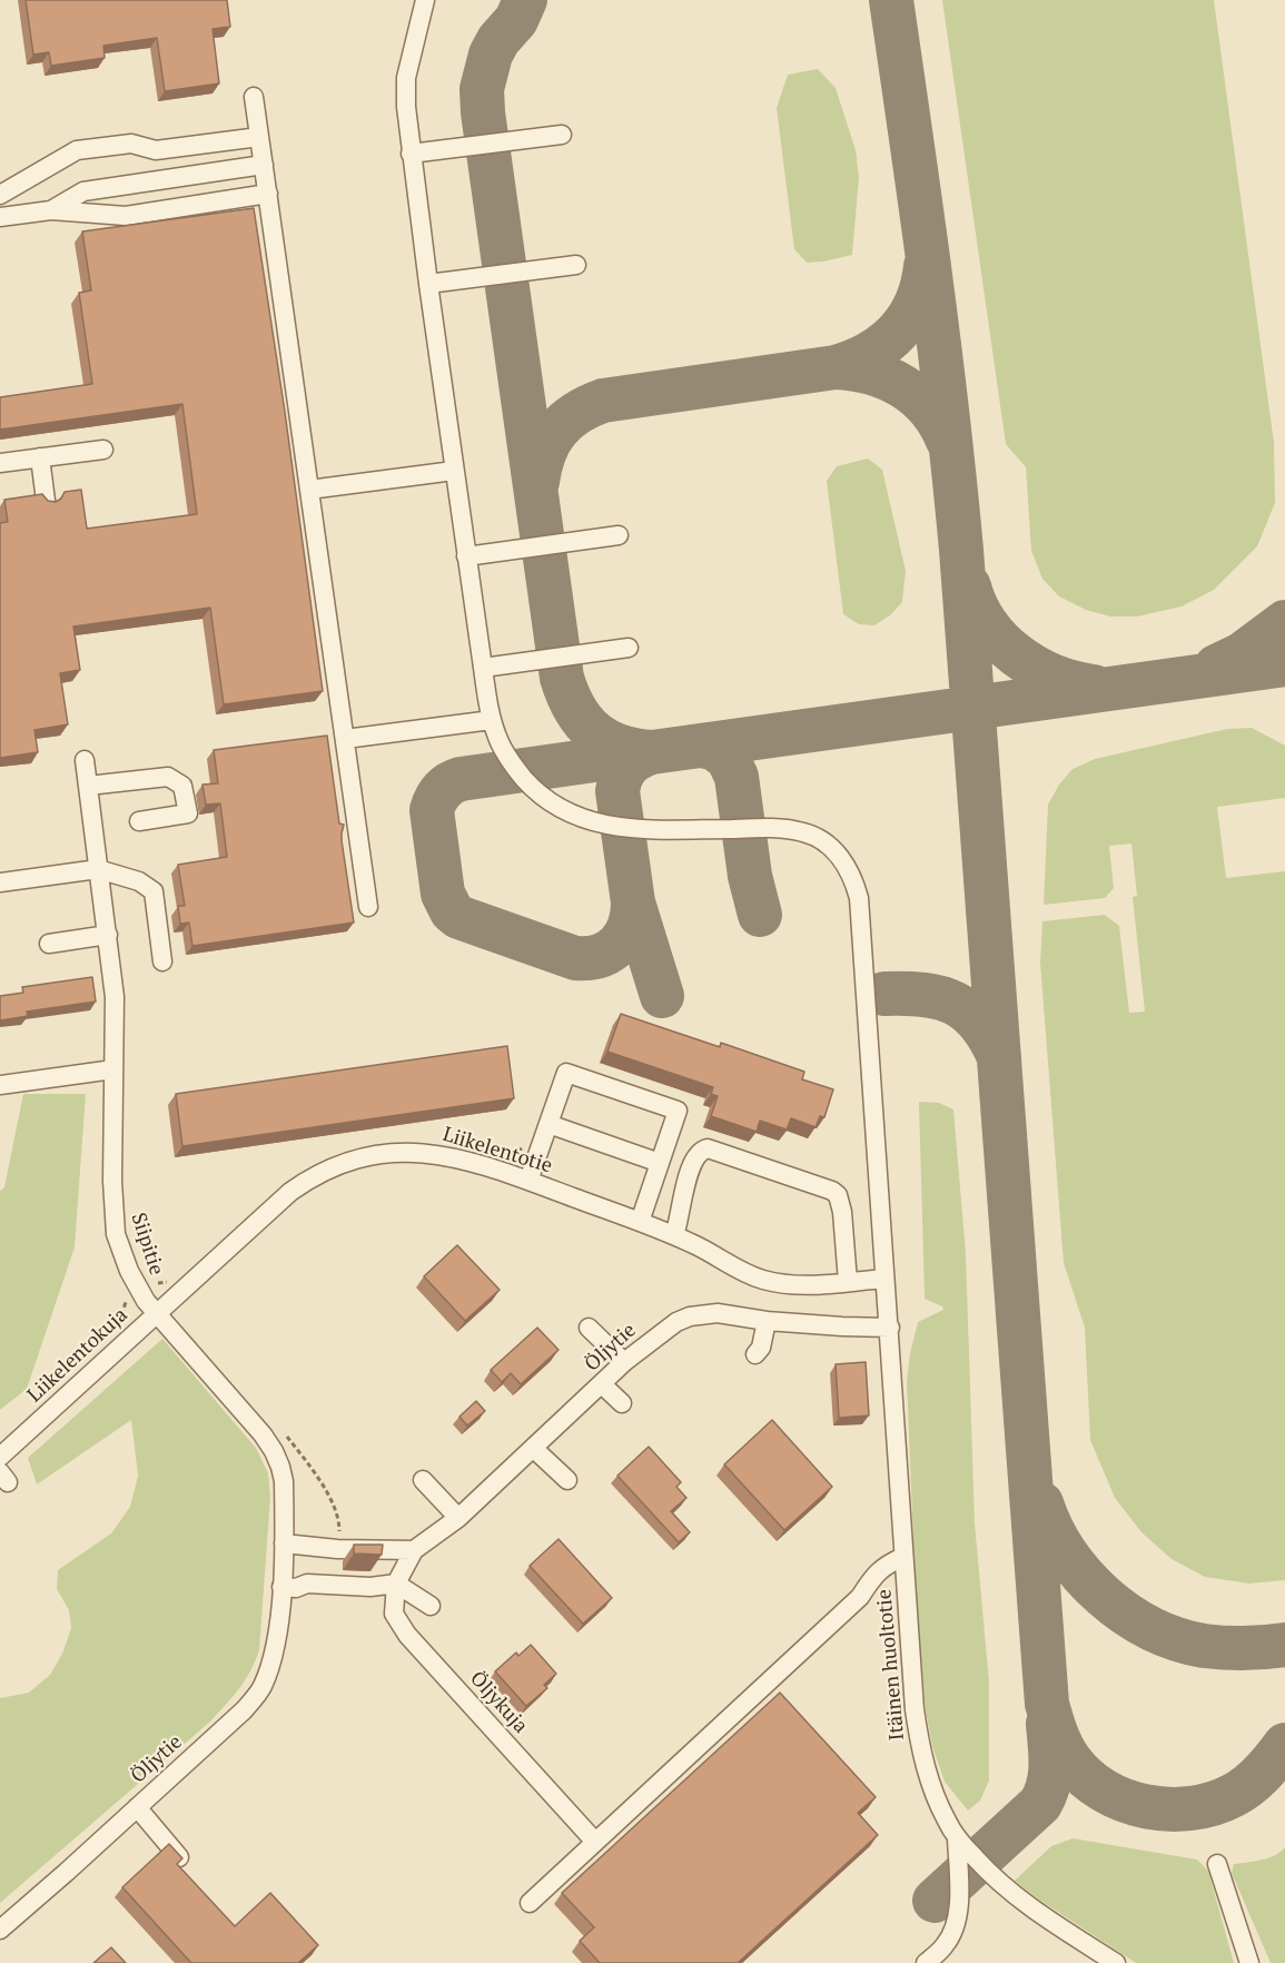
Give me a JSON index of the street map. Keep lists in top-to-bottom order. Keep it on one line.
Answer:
{"streets":{"street":["Liikelentotie","Siipitie","Öljytie","Liikelentokuja","Itäinen huoltotie","Öljykuja"]},"crossings":[["Liikelentotie","Siipitie"],["Liikelentotie","Liikelentokuja"],["Liikelentotie","Itäinen huoltotie"],["Siipitie","Öljytie"],["Siipitie","Liikelentokuja"],["Öljytie","Itäinen huoltotie"],["Öljytie","Öljykuja"]]}
